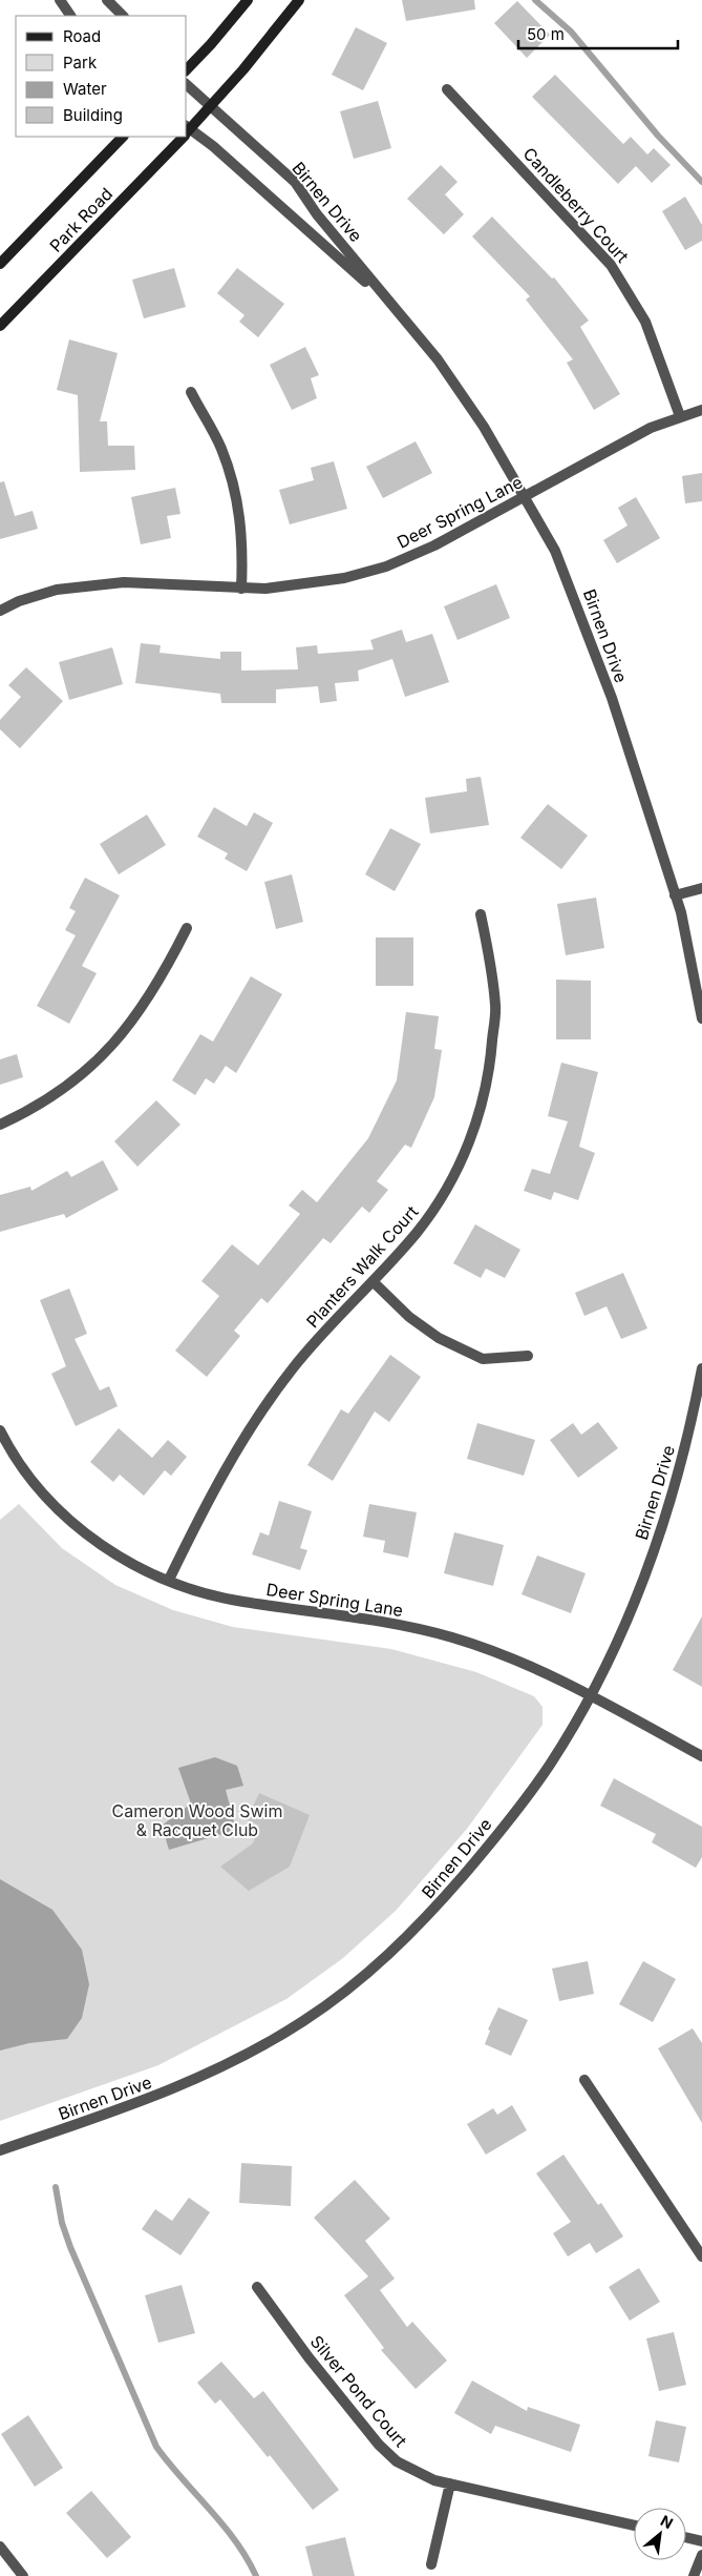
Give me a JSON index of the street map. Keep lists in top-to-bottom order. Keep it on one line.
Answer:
{"streets":{"main road":["Park Road"],"street":["Birnen Drive","Candleberry Court","Deer Spring Lane","Planters Walk Court","Silver Pond Court"]},"crossings":[["Birnen Drive","Park Road"],["Birnen Drive","Deer Spring Lane"],["Candleberry Court","Deer Spring Lane"],["Deer Spring Lane","Planters Walk Court"]],"parks":["Cameron Wood Swim & Racquet Club"],"legend":["Road","Park","Water","Building"],"scale_bar":"50 m","north":"top right"}
